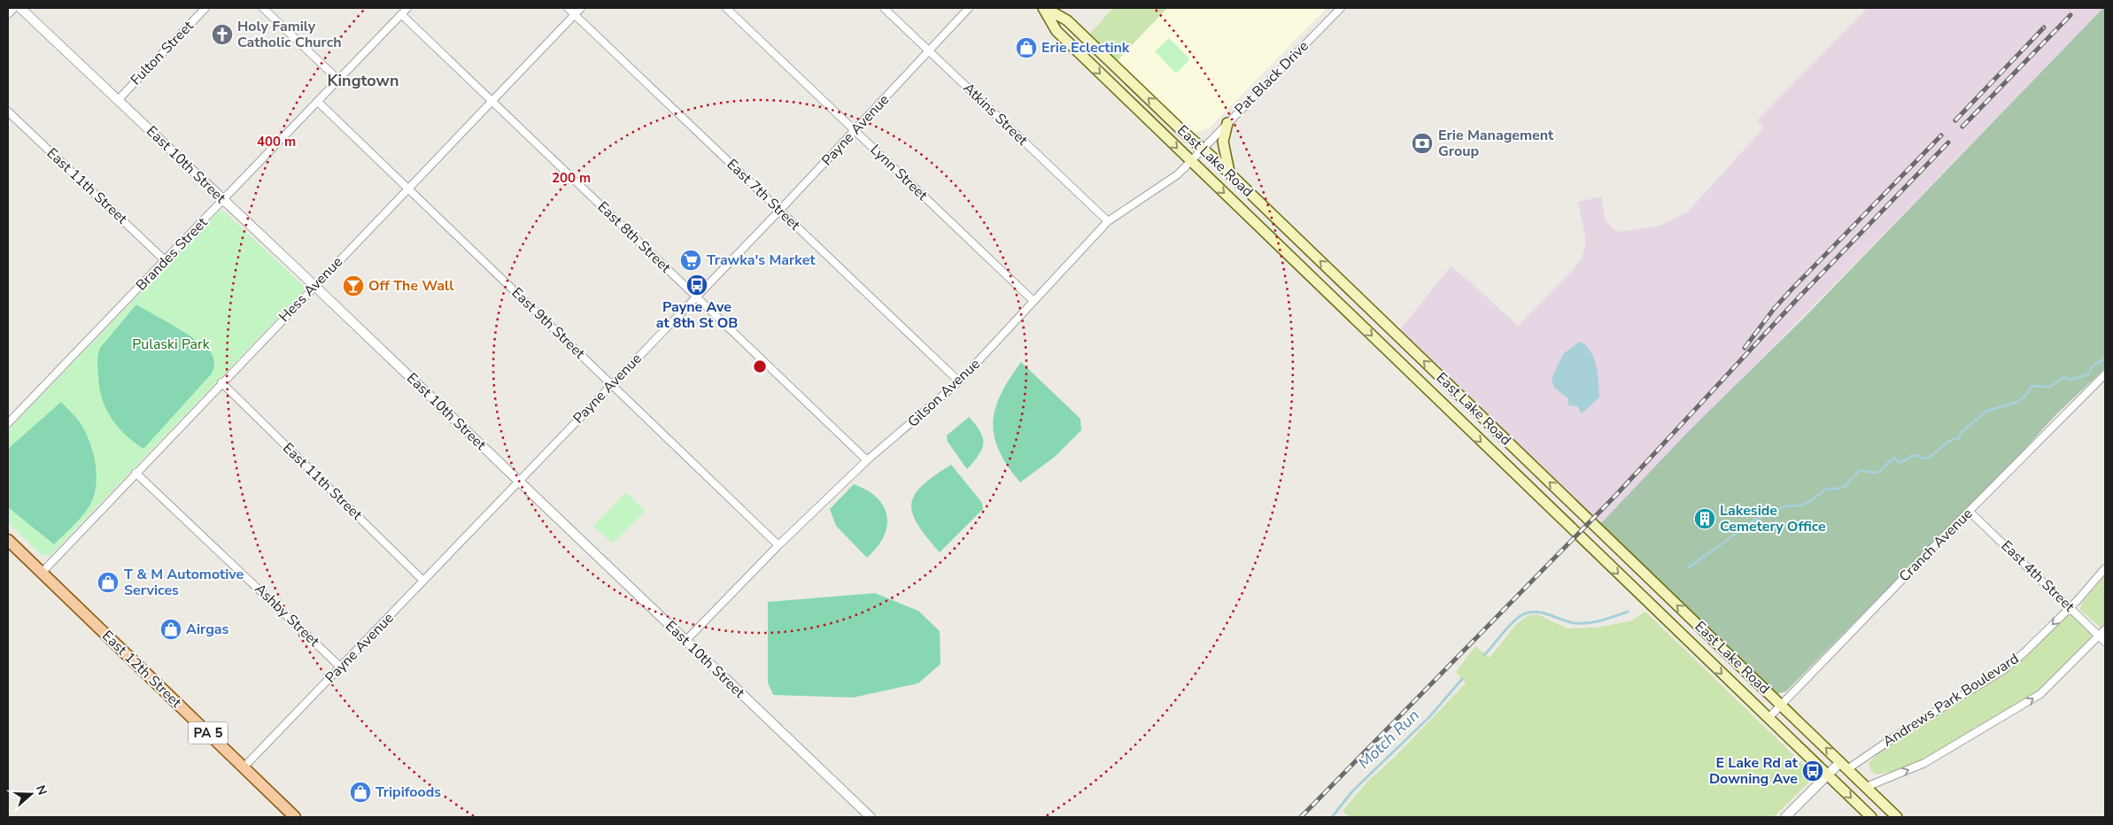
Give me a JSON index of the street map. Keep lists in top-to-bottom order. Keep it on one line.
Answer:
{"streets":{"main road":["East Lake Road","East 12th Street","PA 5"],"street":["Fulton Street","Pat Black Drive","Atkins Street","Payne Avenue","East 10th Street","Lynn Street","East 11th Street","East 7th Street","East 8th Street","Brandes Street","Hess Avenue","East 9th Street","Gilson Avenue","Cranch Avenue","East 4th Street","Ashby Street","Andrews Park Boulevard"]},"crossings":[["Fulton Street","East 10th Street"],["Pat Black Drive","East Lake Road"],["Pat Black Drive","Gilson Avenue"],["Atkins Street","Payne Avenue"],["Atkins Street","Gilson Avenue"],["Payne Avenue","East 10th Street"],["Payne Avenue","Lynn Street"],["Payne Avenue","East 11th Street"],["Payne Avenue","East 7th Street"],["Payne Avenue","East 8th Street"],["Payne Avenue","East 9th Street"],["Payne Avenue","Ashby Street"],["Payne Avenue","East 12th Street"],["East Lake Road","Gilson Avenue"],["East Lake Road","Cranch Avenue"],["East Lake Road","Andrews Park Boulevard"],["East 10th Street","Brandes Street"],["East 10th Street","Hess Avenue"],["East 10th Street","Gilson Avenue"],["Lynn Street","Gilson Avenue"],["East 11th Street","Brandes Street"],["East 11th Street","Hess Avenue"],["East 7th Street","Hess Avenue"],["East 7th Street","Gilson Avenue"],["East 8th Street","Brandes Street"],["East 8th Street","Hess Avenue"],["East 8th Street","Gilson Avenue"],["Brandes Street","East 9th Street"],["Hess Avenue","East 9th Street"],["Hess Avenue","Ashby Street"],["Hess Avenue","East 12th Street"],["East 9th Street","Gilson Avenue"],["Cranch Avenue","East 4th Street"],["East 4th Street","Andrews Park Boulevard"]],"districts":["Kingtown"],"water":["Motch Run"],"parks":["Pulaski Park"],"places":{"church":["Holy Family Catholic Church"],"shop":["Erie Eclectink","T & M Automotive Services","Airgas","Tripifoods"],"bank":["Erie Management Group"],"supermarket":["Trawka's Market"],"bus stop":["Payne Ave at 8th St OB","E Lake Rd at Downing Ave"],"bar":["Off The Wall"],"building":["Lakeside Cemetery Office"]},"north":"right","rings":["400 m","200 m"]}
